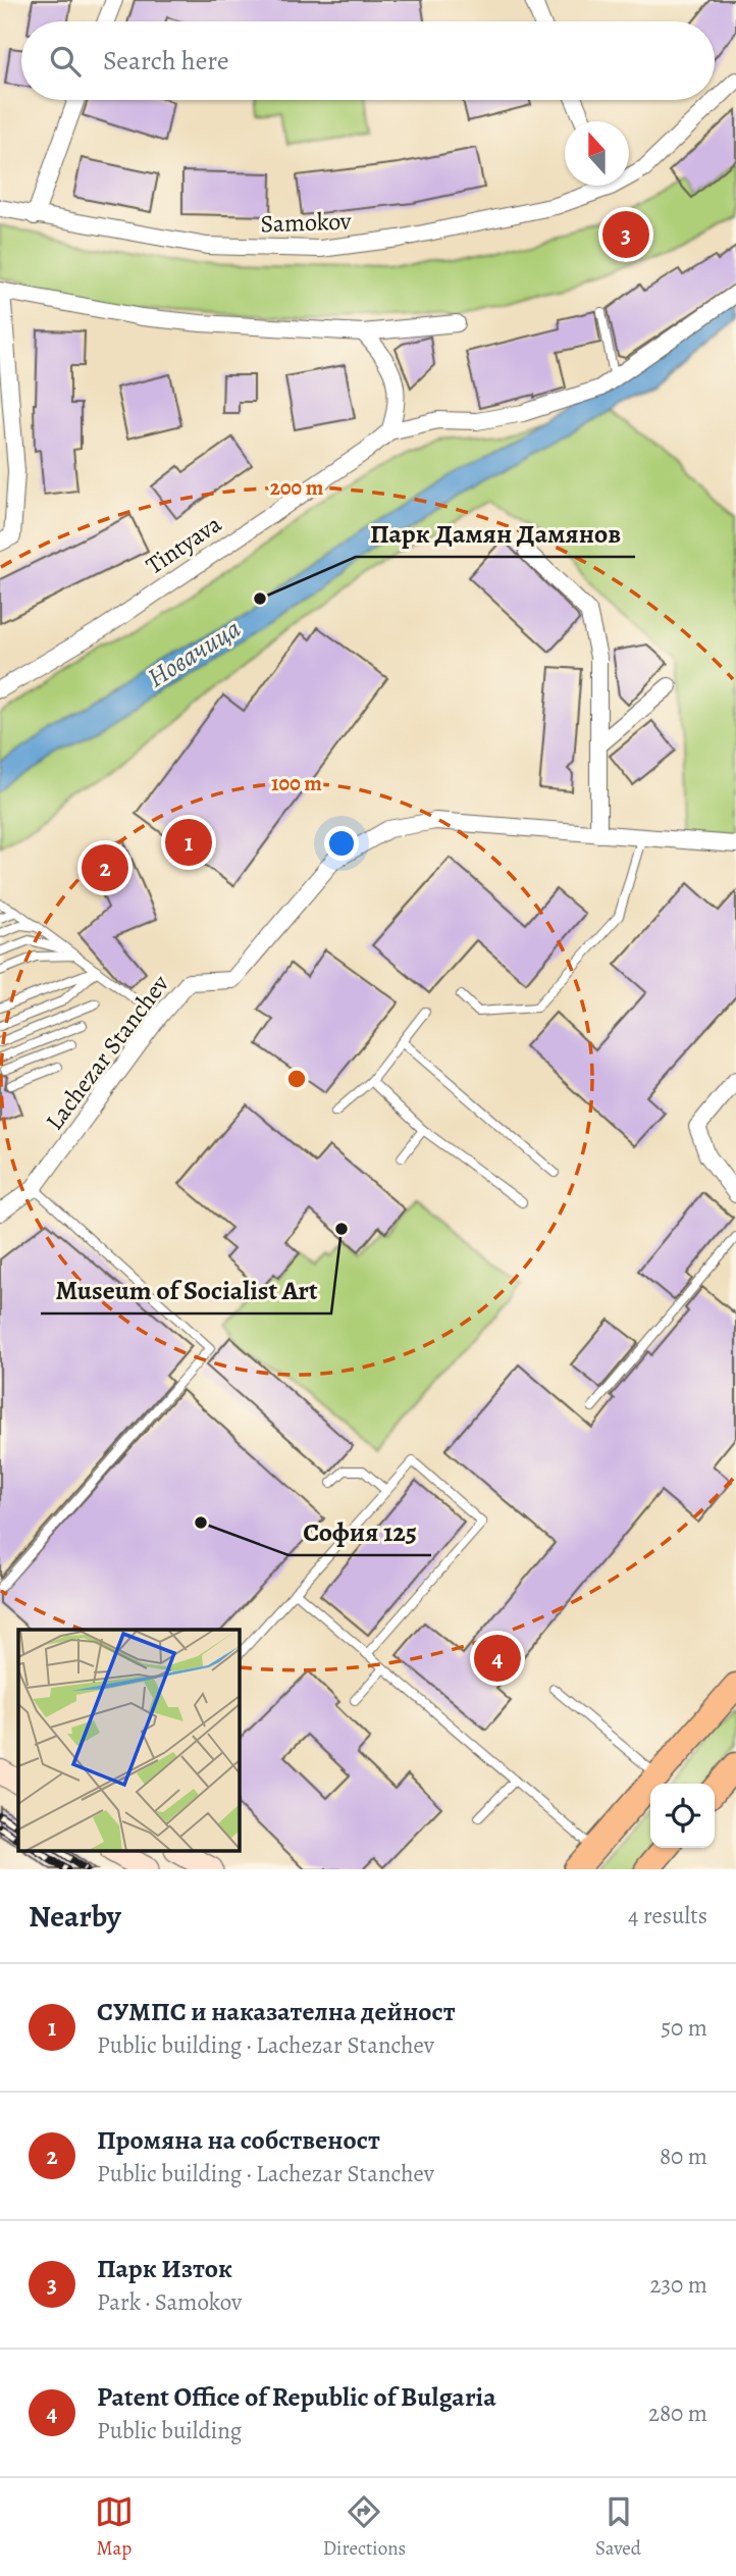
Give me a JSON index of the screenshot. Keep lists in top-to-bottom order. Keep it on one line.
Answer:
{"streets":{"street":["Samokov","Tintyava","Lachezar Stanchev"]},"water":["Новачица"],"places":["Парк Дамян Дамянов","Museum of Socialist Art","София 125"],"north":"top","page":{"search":"Search here","pins":["3","1","2","4"],"heading":["Nearby","4 results"],"list":[{"mark":"1","name":"СУМПС и наказателна дейност","note":"Public building · Lachezar Stanchev","value":"50 m"},{"mark":"2","name":"Промяна на собственост","note":"Public building · Lachezar Stanchev","value":"80 m"},{"mark":"3","name":"Парк Изток","note":"Park · Samokov","value":"230 m"},{"mark":"4","name":"Patent Office of Republic of Bulgaria","note":"Public building","value":"280 m"}],"nav":["Map","Directions","Saved"]},"rings":["200 m","100 m"]}
